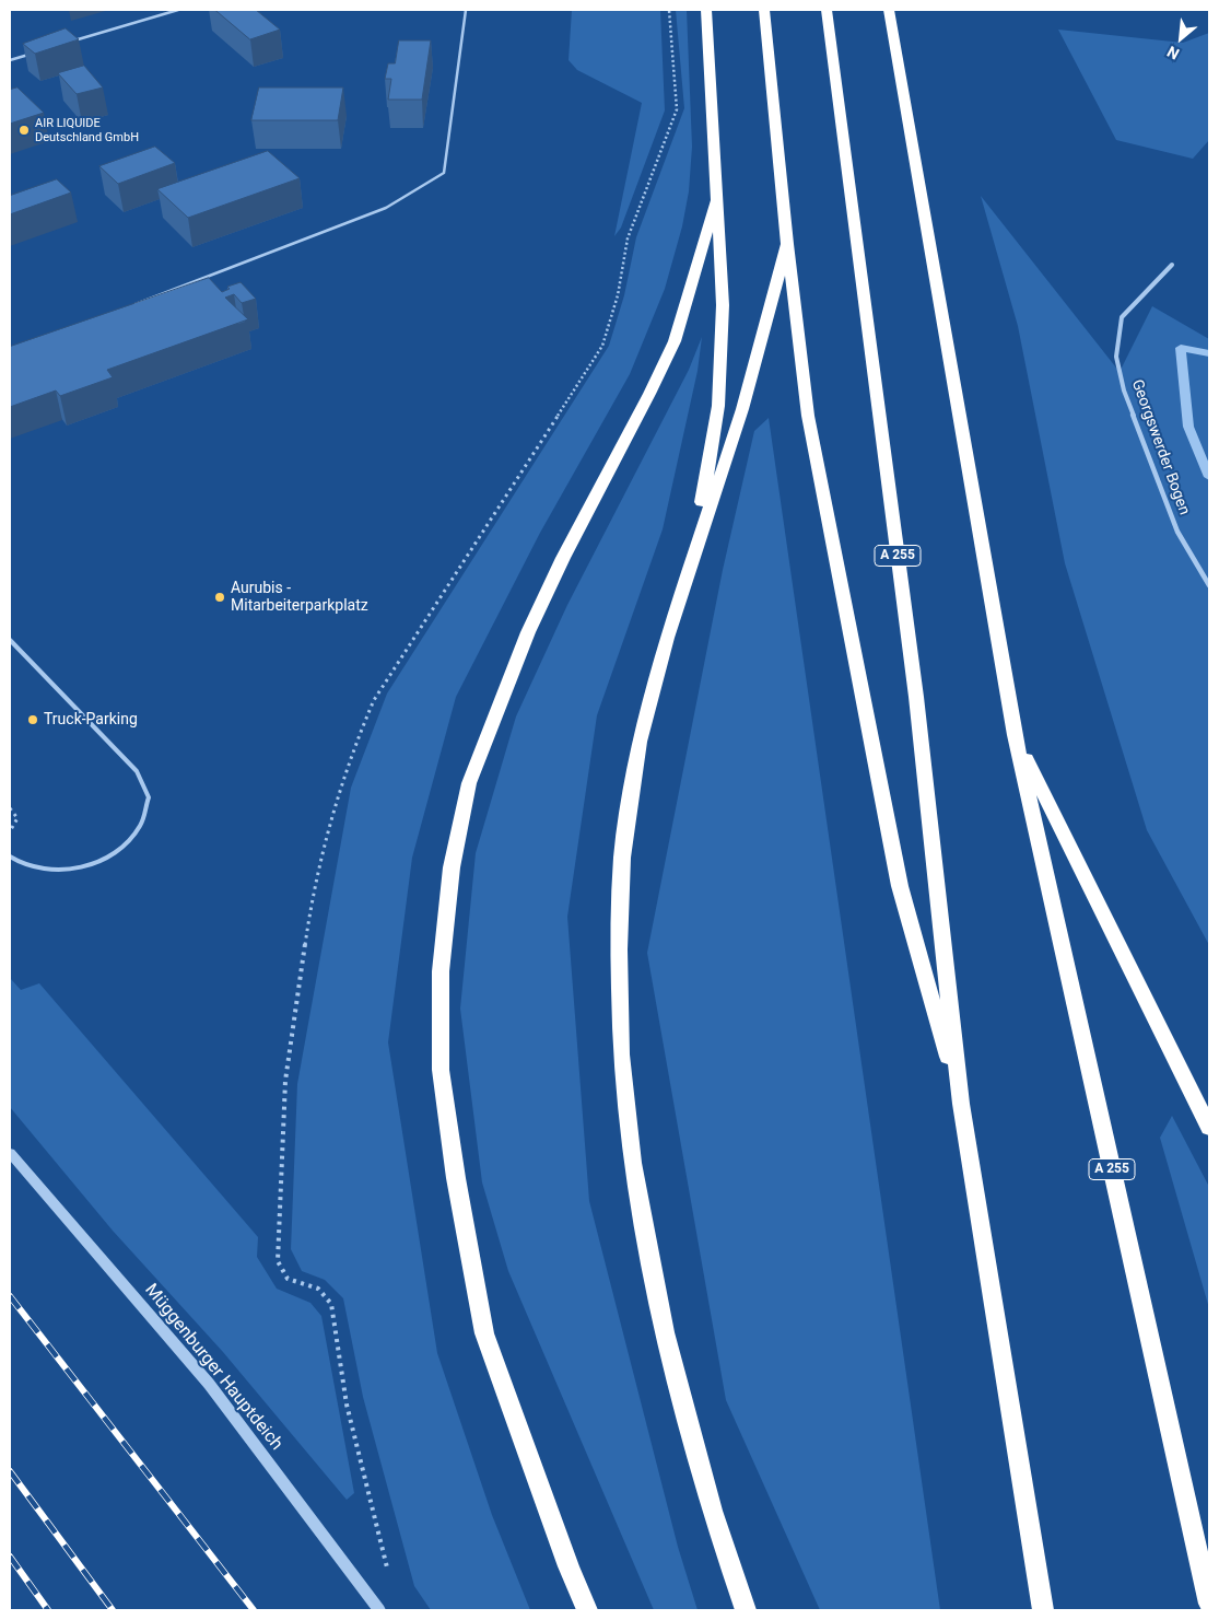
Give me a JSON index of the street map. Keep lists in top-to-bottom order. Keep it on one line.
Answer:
{"streets":{"highway":["A 255"],"street":["Georgswerder Bogen","Müggenburger Hauptdeich"]},"places":["AIR LIQUIDE Deutschland GmbH","Aurubis - Mitarbeiterparkplatz","Truck-Parking"],"north":"bottom left"}
